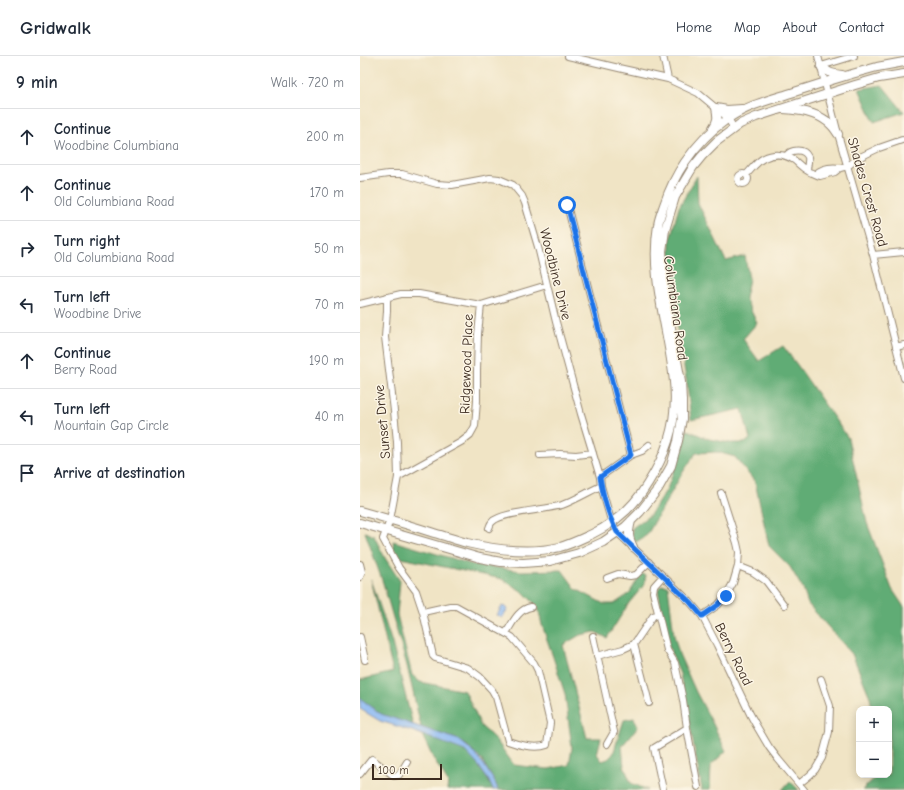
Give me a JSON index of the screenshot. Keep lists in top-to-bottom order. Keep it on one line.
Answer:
{"streets":{"main road":["Columbiana Road"],"street":["Shades Crest Road","Woodbine Drive","Ridgewood Place","Sunset Drive","Berry Road"]},"crossings":[["Shades Crest Road","Columbiana Road"],["Woodbine Drive","Columbiana Road"],["Woodbine Drive","Berry Road"],["Columbiana Road","Sunset Drive"],["Columbiana Road","Berry Road"],["Ridgewood Place","Sunset Drive"]],"scale_bar":"100 m","page":{"header":"Gridwalk","nav":["Home","Map","About","Contact"],"heading":["9 min","Walk · 720 m"],"list":[["Continue","Woodbine Columbiana","200 m"],["Continue","Old Columbiana Road","170 m"],["Turn right","Old Columbiana Road","50 m"],["Turn left","Woodbine Drive","70 m"],["Continue","Berry Road","190 m"],["Turn left","Mountain Gap Circle","40 m"],"Arrive at destination"],"map_buttons":["+","−"],"scale":"100 m"}}
